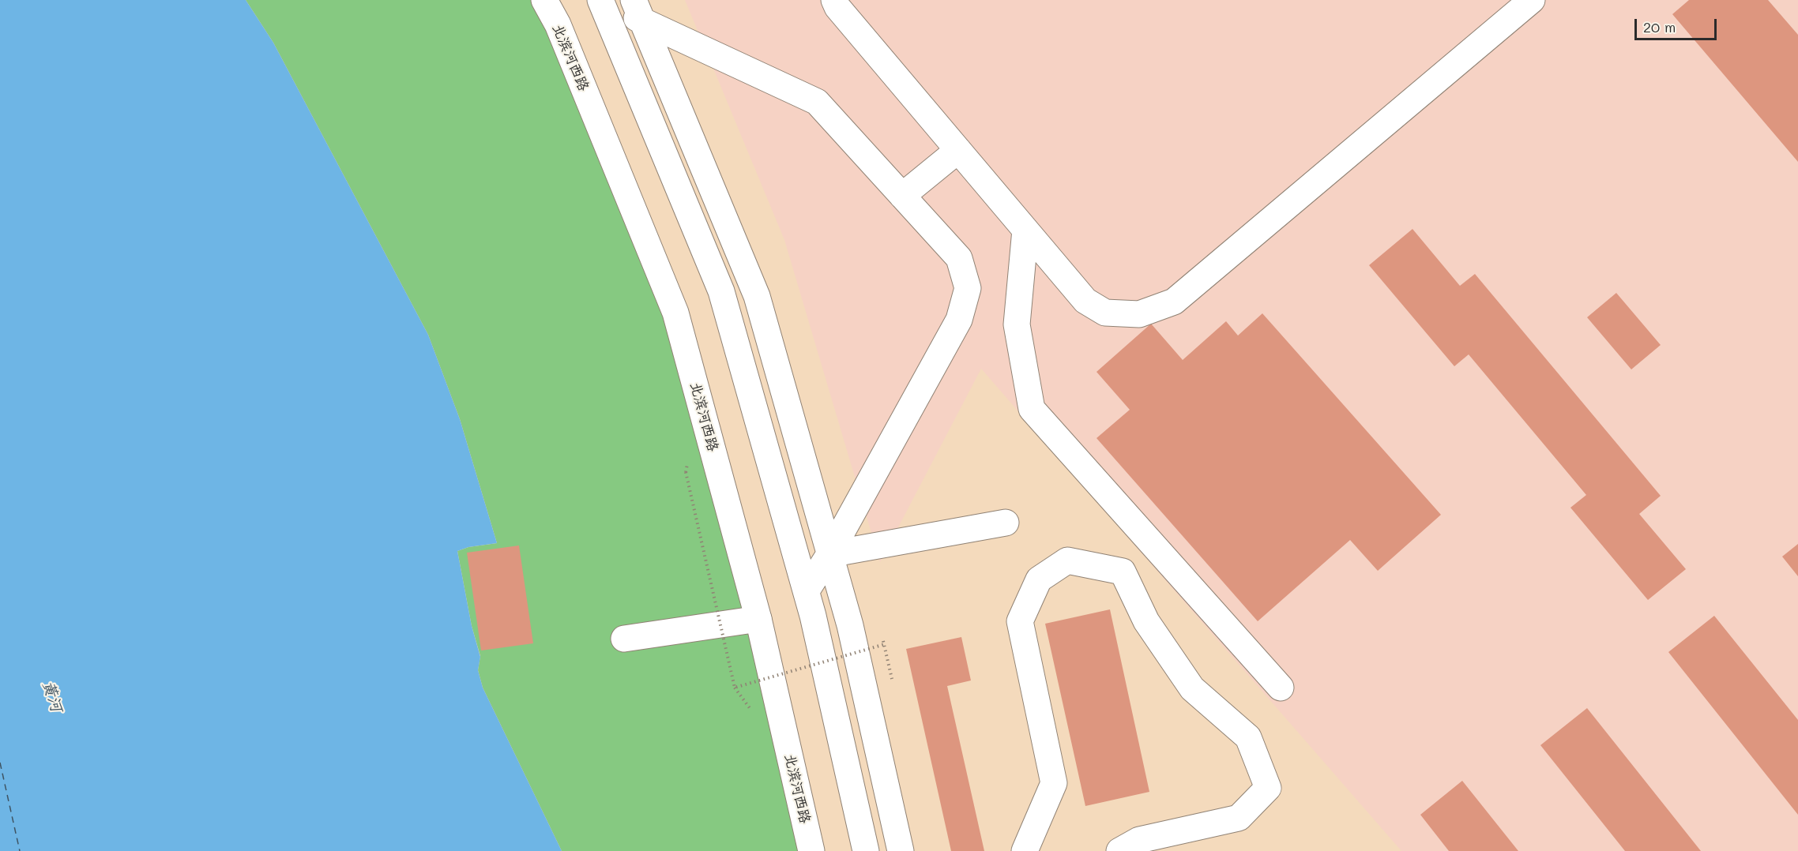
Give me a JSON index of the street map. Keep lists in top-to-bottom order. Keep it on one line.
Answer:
{"streets":{"main road":["北滨河西路"]},"water":["黄河"],"scale_bar":"20 m"}
